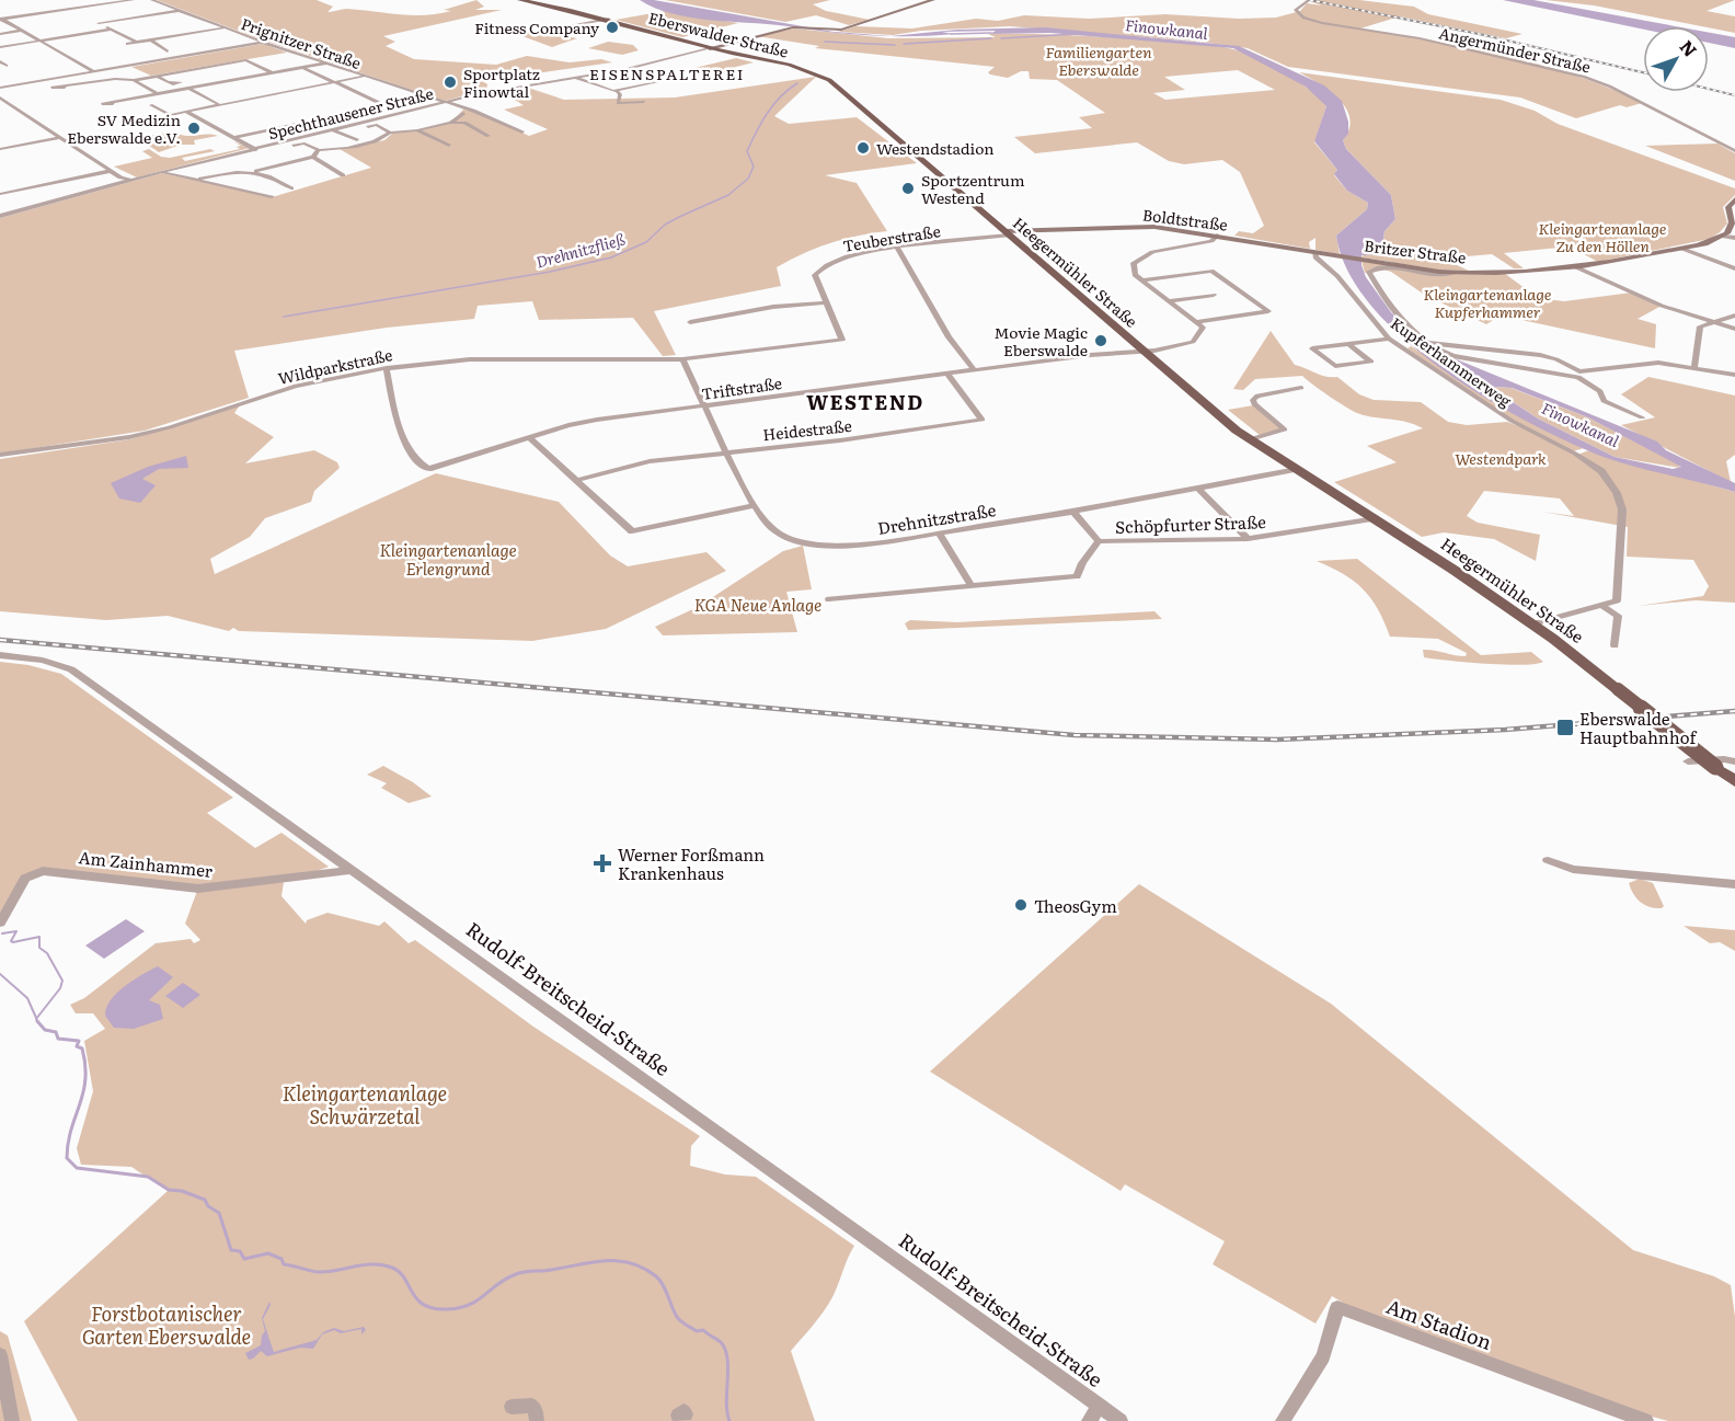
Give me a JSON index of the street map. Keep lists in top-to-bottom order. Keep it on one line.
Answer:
{"streets":{"main road":["Eberswalder Straße","Boldtstraße","Britzer Straße","Heegermühler Straße"],"street":["Prignitzer Straße","Angermünder Straße","Spechthausener Straße","Teuberstraße","Kupferhammerweg","Wildparkstraße","Triftstraße","Heidestraße","Drehnitzstraße","Schöpfurter Straße","Am Zainhammer","Rudolf-Breitscheid-Straße","Am Stadion"]},"crossings":[["Eberswalder Straße","Spechthausener Straße"],["Eberswalder Straße","Heegermühler Straße"],["Prignitzer Straße","Spechthausener Straße"],["Boldtstraße","Teuberstraße"],["Boldtstraße","Britzer Straße"],["Boldtstraße","Heegermühler Straße"],["Boldtstraße","Kupferhammerweg"],["Teuberstraße","Heegermühler Straße"],["Teuberstraße","Wildparkstraße"],["Heegermühler Straße","Triftstraße"],["Heegermühler Straße","Drehnitzstraße"],["Heegermühler Straße","Schöpfurter Straße"],["Wildparkstraße","Triftstraße"],["Wildparkstraße","Drehnitzstraße"],["Triftstraße","Heidestraße"],["Triftstraße","Drehnitzstraße"],["Heidestraße","Drehnitzstraße"],["Am Zainhammer","Rudolf-Breitscheid-Straße"]],"districts":["EISENSPALTEREI","WESTEND"],"water":["Finowkanal","Drehnitzfließ"],"parks":["Familiengarten Eberswalde","Kleingartenanlage Zu den Höllen","Kleingartenanlage Kupferhammer","Westendpark","Kleingartenanlage Erlengrund","KGA Neue Anlage","Kleingartenanlage Schwärzetal","Forstbotanischer Garten Eberswalde"],"places":{"other":["Fitness Company","Sportplatz Finowtal","SV Medizin Eberswalde e.V.","Westendstadion","Sportzentrum Westend","Movie Magic Eberswalde","TheosGym"],"transit":["Eberswalde Hauptbahnhof"],"health":["Werner Forßmann Krankenhaus"]},"north":"top right"}
